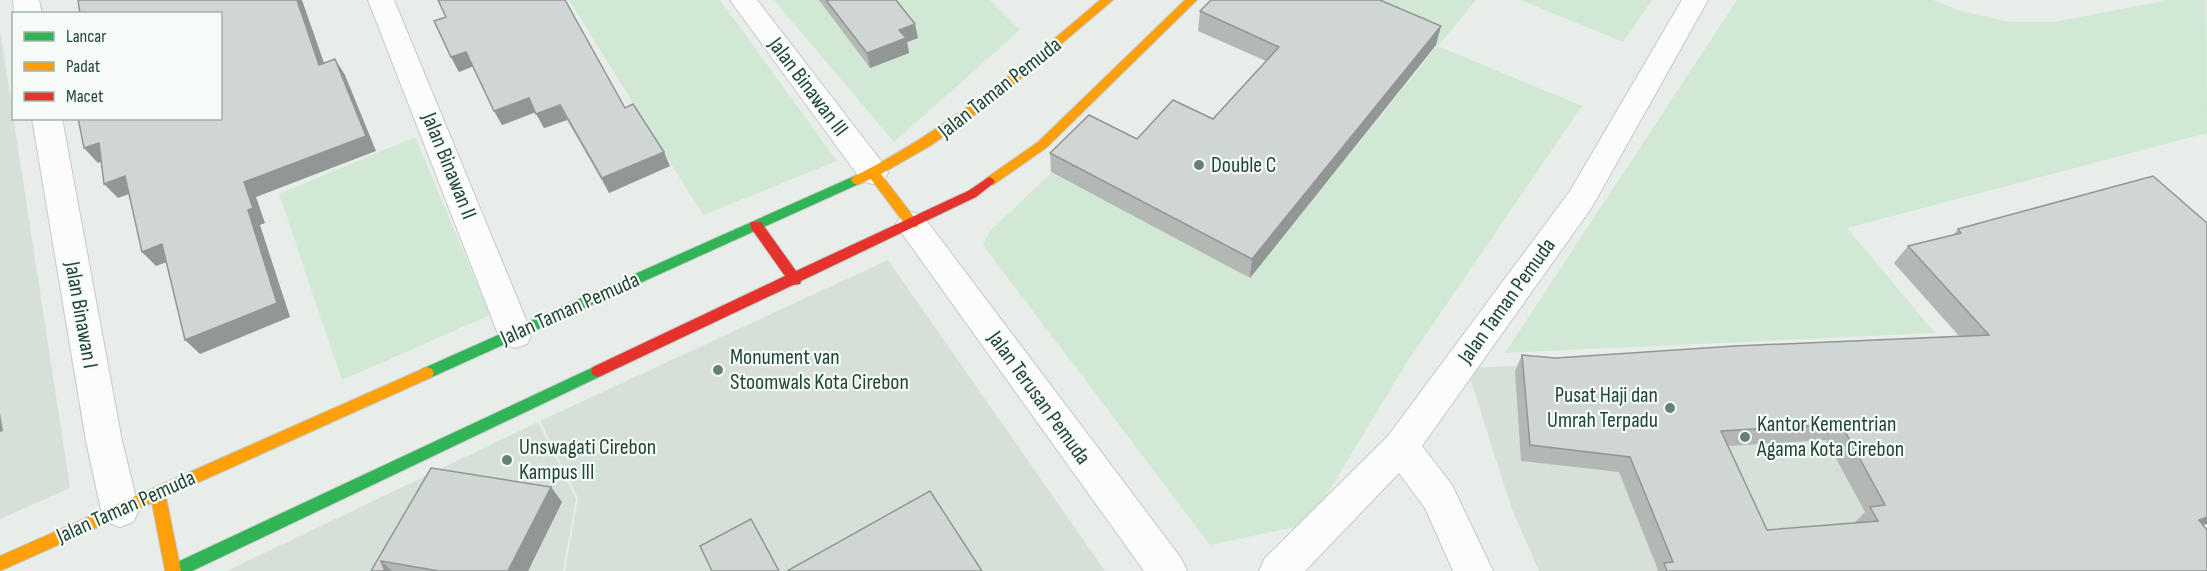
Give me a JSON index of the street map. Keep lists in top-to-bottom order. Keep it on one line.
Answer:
{"streets":{"street":["Jalan Binawan III","Jalan Taman Pemuda","Jalan Binawan II","Jalan Binawan I","Jalan Terusan Pemuda"]},"crossings":[["Jalan Binawan III","Jalan Taman Pemuda"],["Jalan Taman Pemuda","Jalan Binawan II"],["Jalan Taman Pemuda","Jalan Binawan I"]],"places":["Double C","Monument van Stoomwals Kota Cirebon","Pusat Haji dan Umrah Terpadu","Kantor Kementrian Agama Kota Cirebon","Unswagati Cirebon Kampus III"],"legend":["Lancar","Padat","Macet"]}
